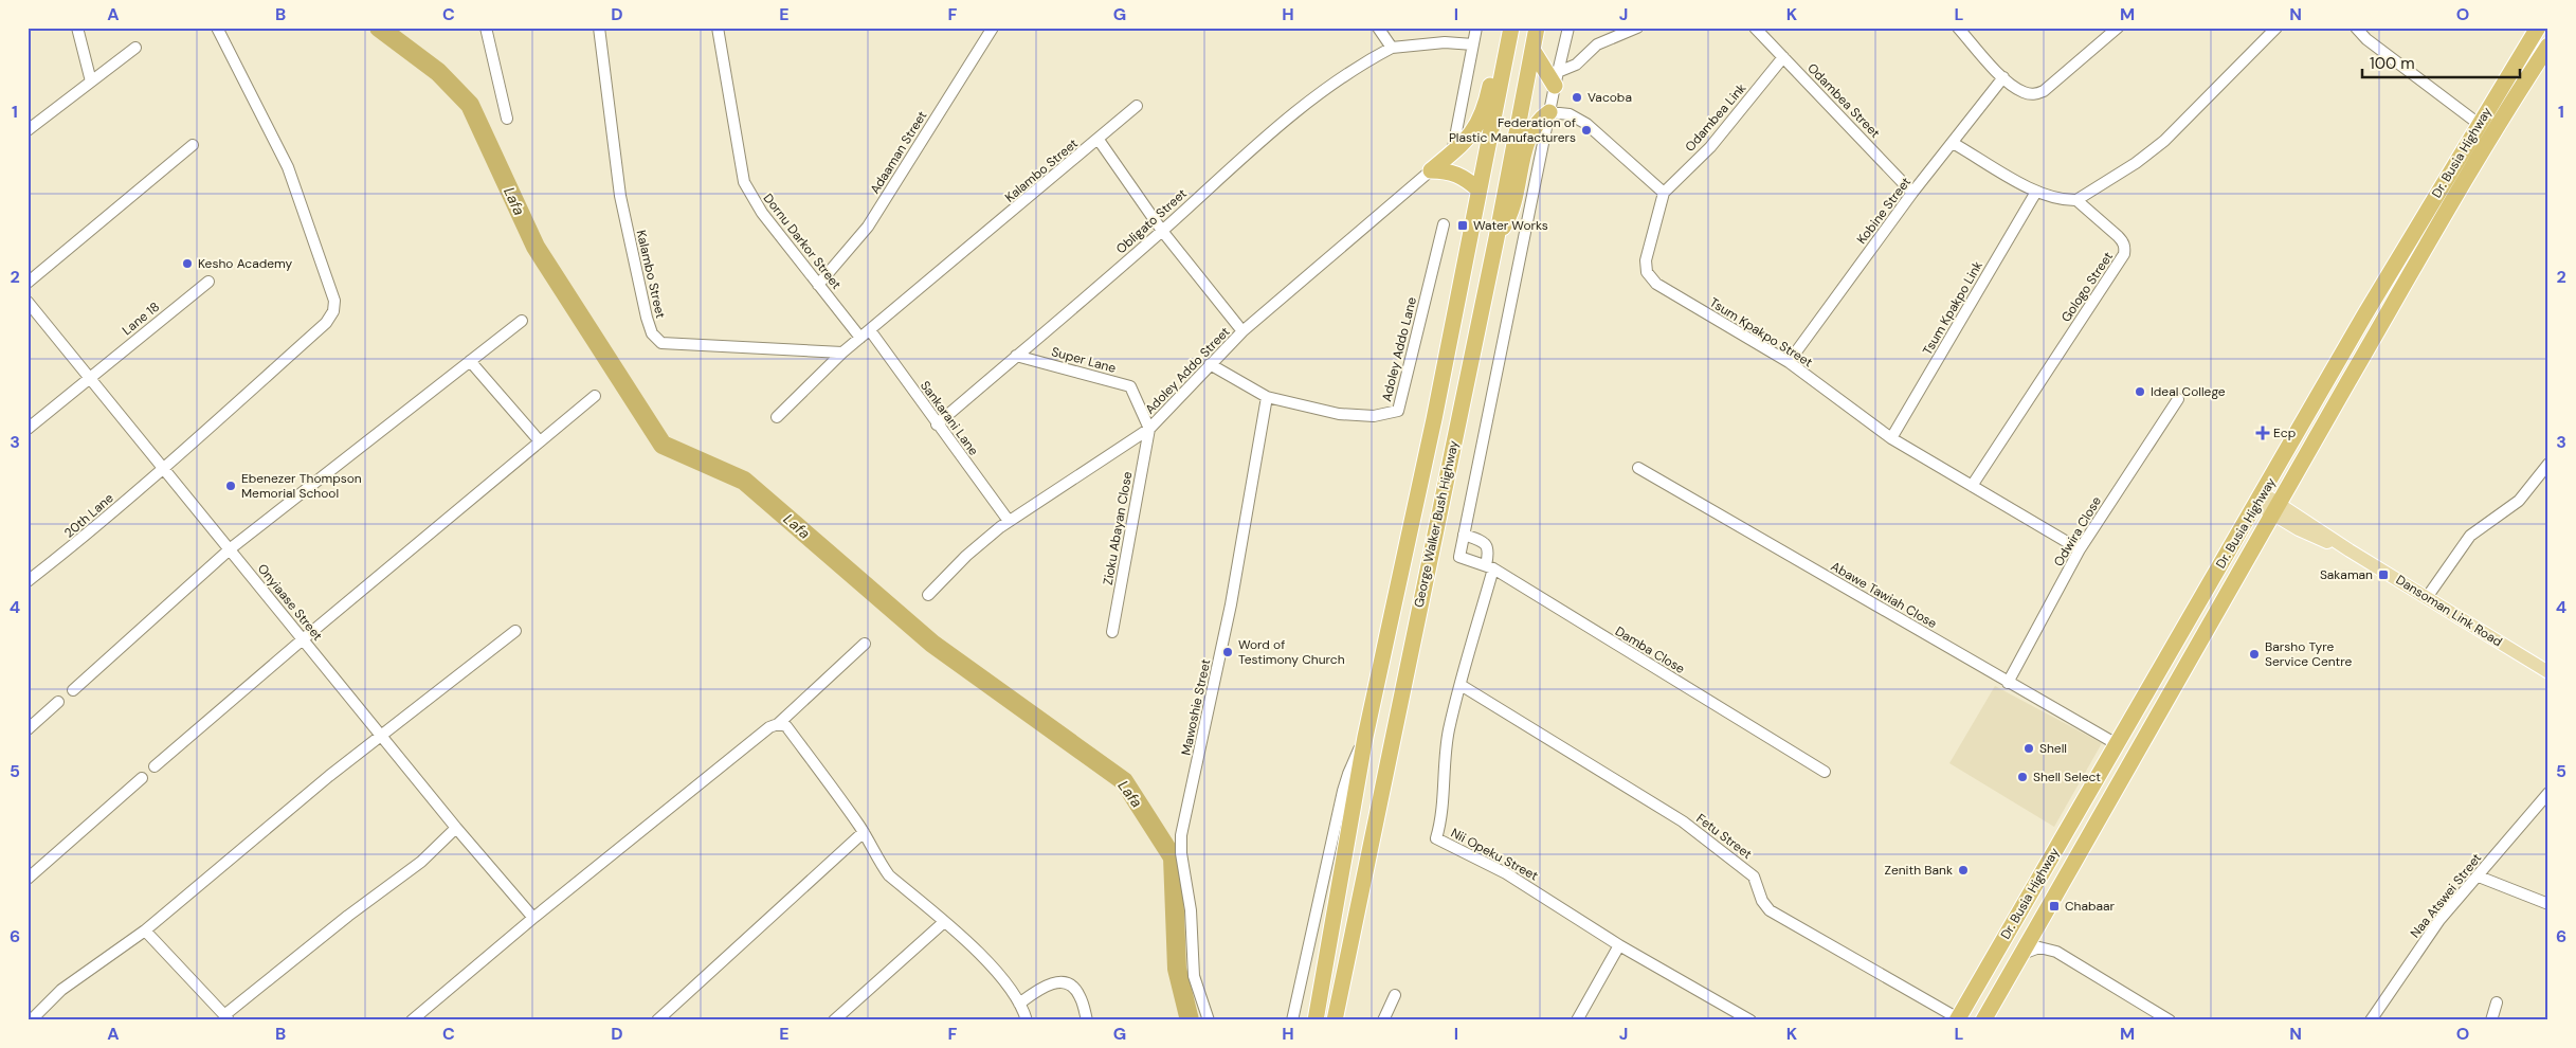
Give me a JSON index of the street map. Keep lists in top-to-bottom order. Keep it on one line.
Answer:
{"streets":{"highway":["Dr. Busia Highway","George Walker Bush Highway"],"main road":["Dansoman Link Road"],"street":["Odambea Street","Odambea Link","Adaaman Street","Kalambo Street","Kobine Street","Obligato Street","Dornu Darkor Street","Gologo Street","Tsum Kpakpo Link","Lane 18","Tsum Kpakpo Street","Adoley Addo Lane","Super Lane","Adoley Addo Street","Sankarani Lane","20th Lane","Zioku Abayan Close","Odwira Close","Abawe Tawiah Close","Onyiaase Street","Damba Close","Mawoshie Street","Fetu Street","Nii Opeku Street","Naa Atswei Street"]},"crossings":[["Odambea Street","Odambea Link"],["Odambea Street","Kobine Street"],["Odambea Link","Tsum Kpakpo Street"],["Adaaman Street","Dornu Darkor Street"],["Dr. Busia Highway","Abawe Tawiah Close"],["Dr. Busia Highway","Dansoman Link Road"],["Dr. Busia Highway","Fetu Street"],["Kalambo Street","Obligato Street"],["Kalambo Street","Dornu Darkor Street"],["Kalambo Street","Adoley Addo Street"],["Kalambo Street","Sankarani Lane"],["Kobine Street","Tsum Kpakpo Street"],["Obligato Street","Super Lane"],["Obligato Street","Sankarani Lane"],["Gologo Street","Tsum Kpakpo Street"],["Tsum Kpakpo Link","Tsum Kpakpo Street"],["Lane 18","Onyiaase Street"],["Tsum Kpakpo Street","Odwira Close"],["Adoley Addo Lane","Adoley Addo Street"],["Adoley Addo Lane","Mawoshie Street"],["Super Lane","Adoley Addo Street"],["Super Lane","Zioku Abayan Close"],["Adoley Addo Street","Sankarani Lane"],["Adoley Addo Street","Zioku Abayan Close"],["20th Lane","Onyiaase Street"],["Odwira Close","Abawe Tawiah Close"],["Damba Close","Nii Opeku Street"],["Fetu Street","Nii Opeku Street"]],"water":["Lafa"],"places":{"other":["Vacoba","Federation of Plastic Manufacturers","Kesho Academy","Ideal College","Ebenezer Thompson Memorial School","Word of Testimony Church","Barsho Tyre Service Centre","Shell","Shell Select","Zenith Bank"],"transit":["Water Works","Sakaman","Chabaar"],"health":["Ecp"]},"scale_bar":"100 m","grid":{"columns":["A","B","C","D","E","F","G","H","I","J","K","L","M","N","O"],"rows":["1","2","3","4","5","6"]}}
